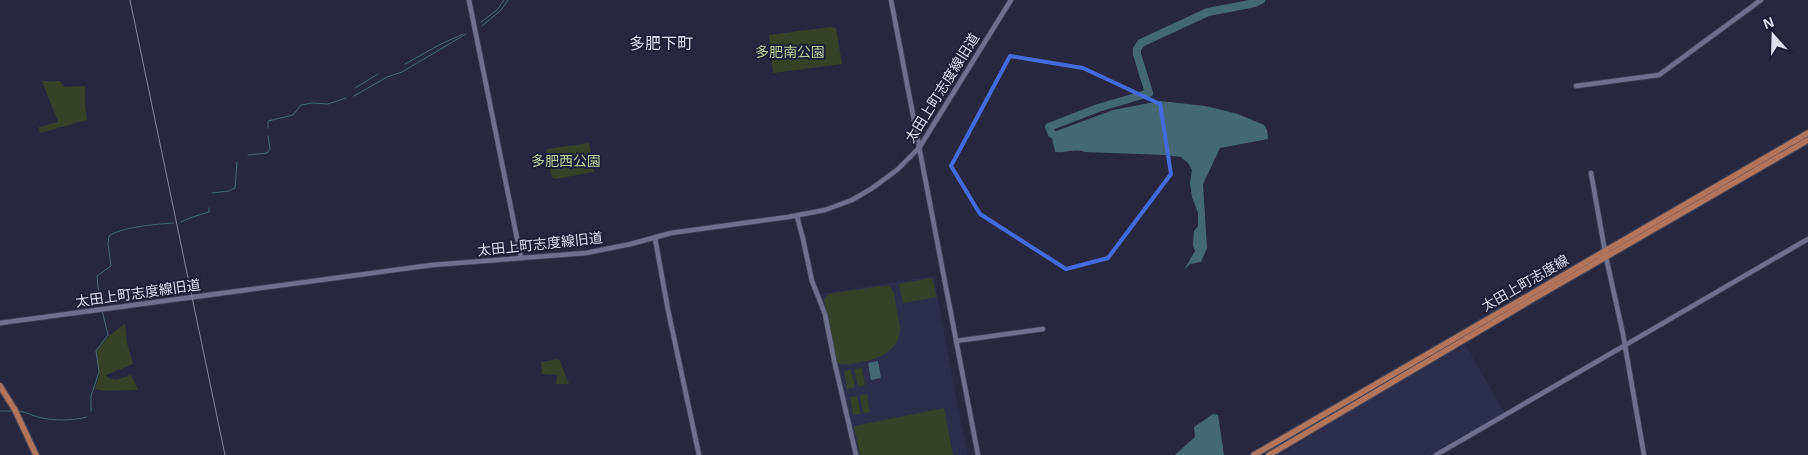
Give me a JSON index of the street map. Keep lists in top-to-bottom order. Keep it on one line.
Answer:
{"streets":{"main road":["太田上町志度線"],"street":["太田上町志度線旧道"]},"districts":["多肥下町"],"parks":["多肥南公園","多肥西公園"],"north":"top"}
